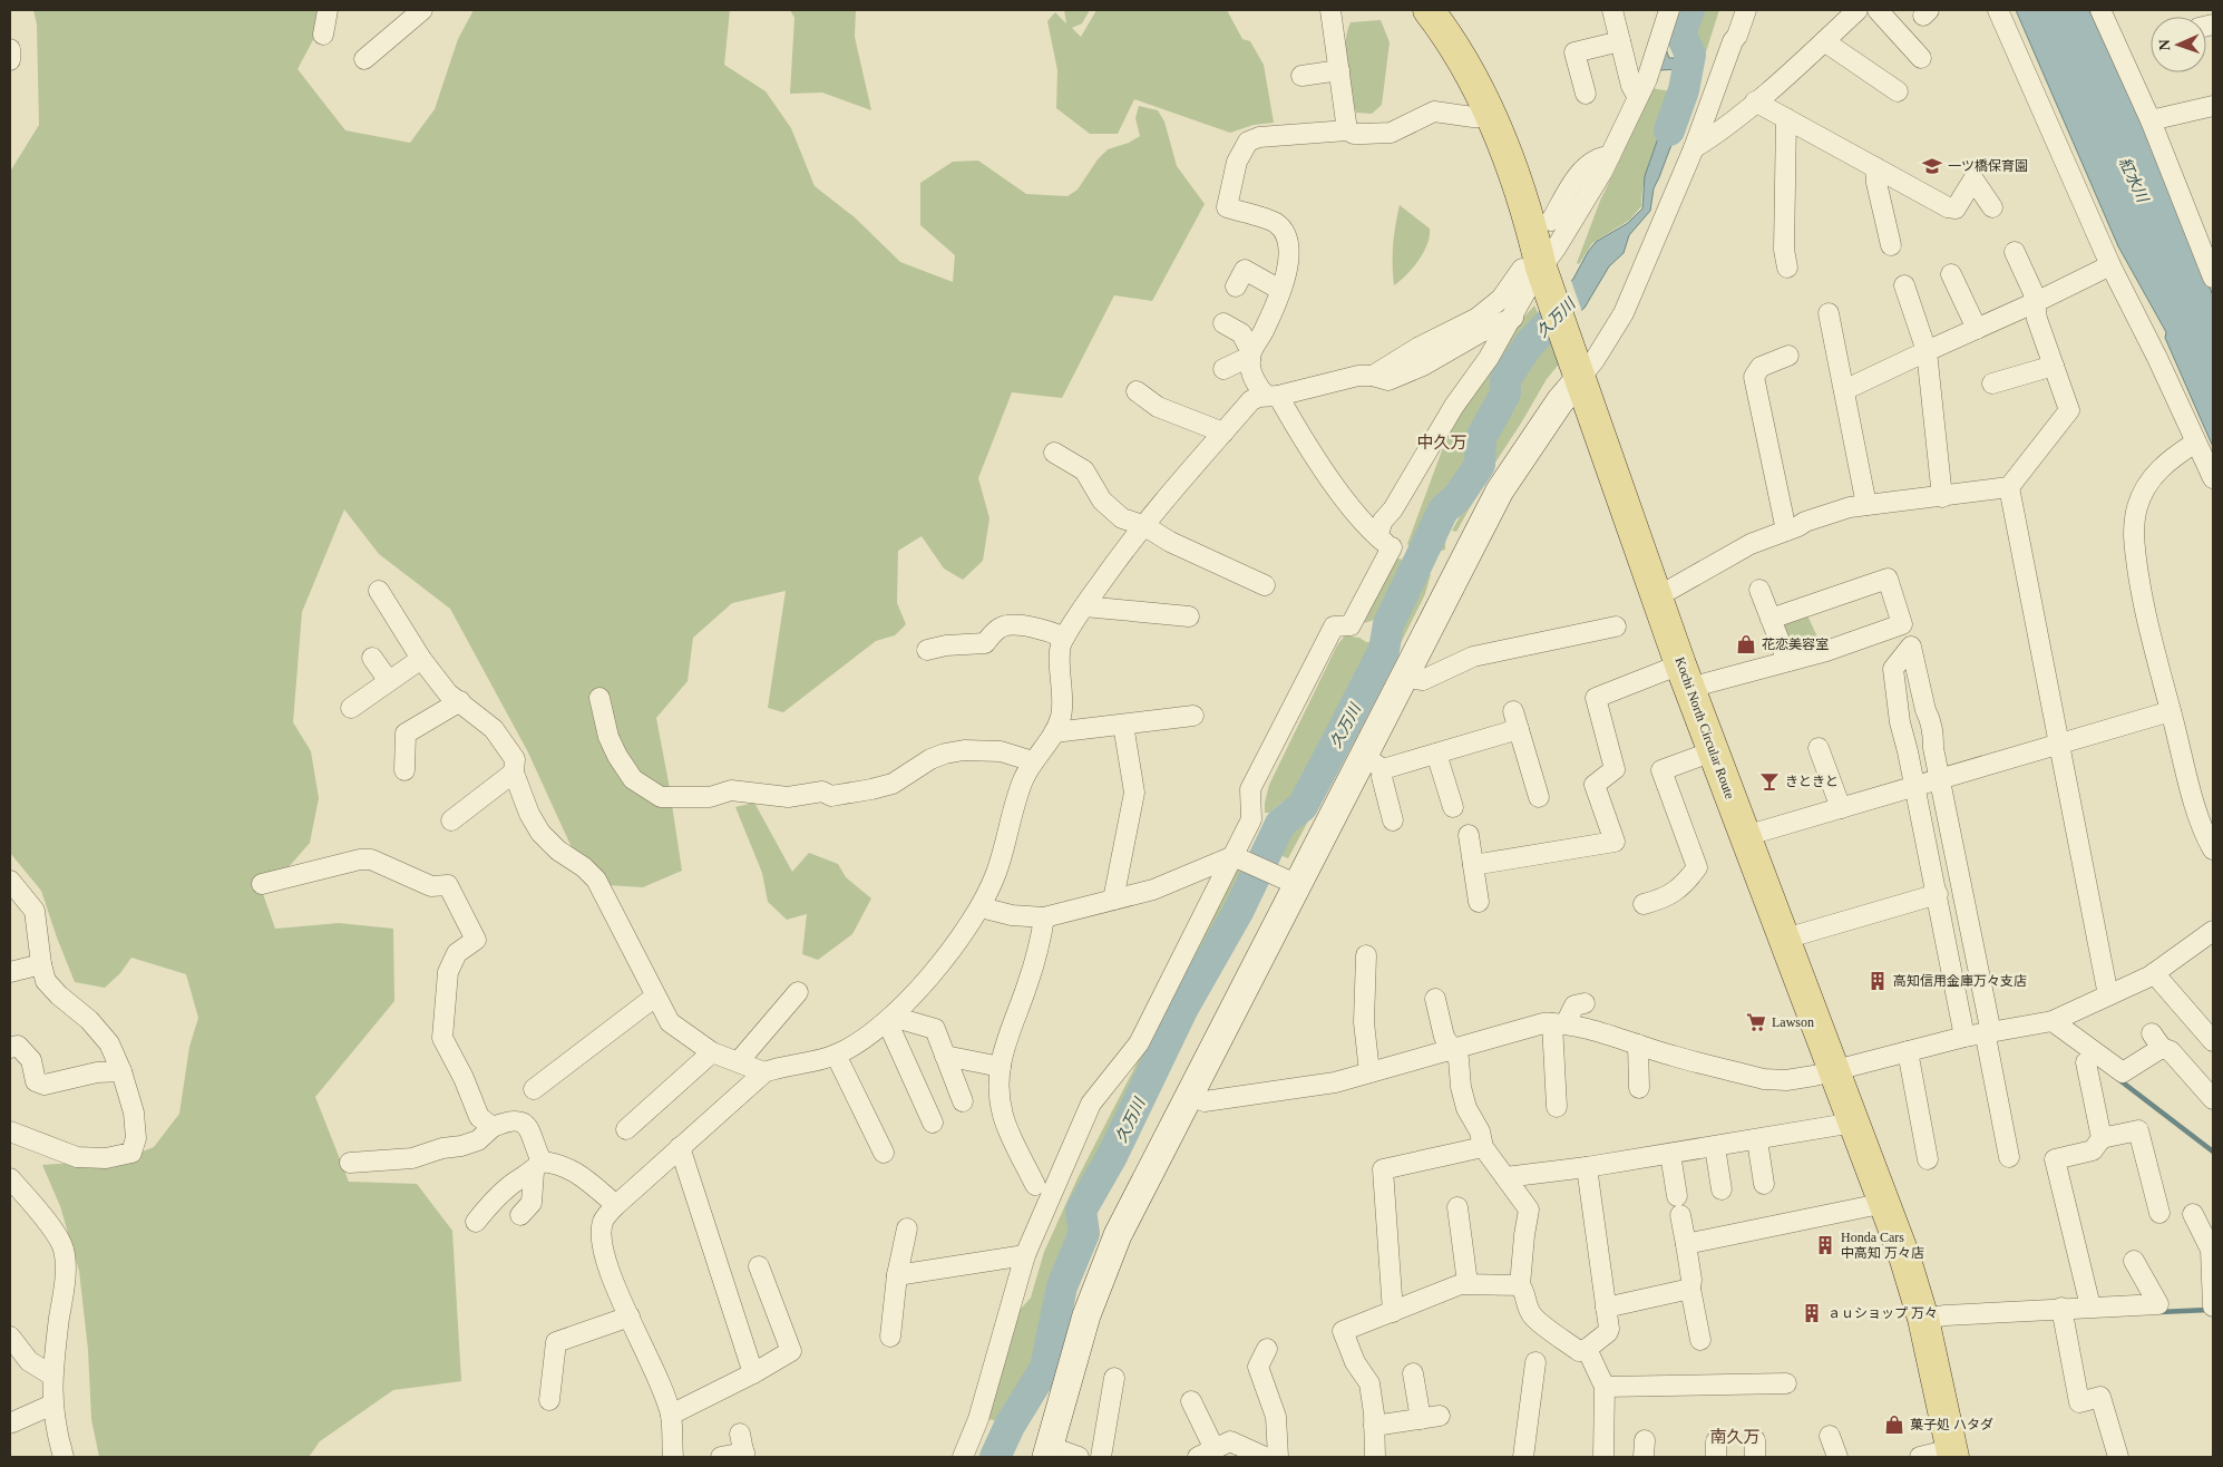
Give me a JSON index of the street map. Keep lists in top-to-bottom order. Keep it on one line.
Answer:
{"streets":{"main road":["Kochi North Circular Route"]},"districts":["中久万","南久万"],"water":["紅水川","久万川"],"places":{"school or university":["一ツ橋保育園"],"shop":["花恋美容室","菓子処 ハタダ"],"bar":["きときと"],"building":["高知信用金庫万々支店","Honda Cars 中高知 万々店","ａｕショップ 万々"],"supermarket":["Lawson"]},"north":"left"}
